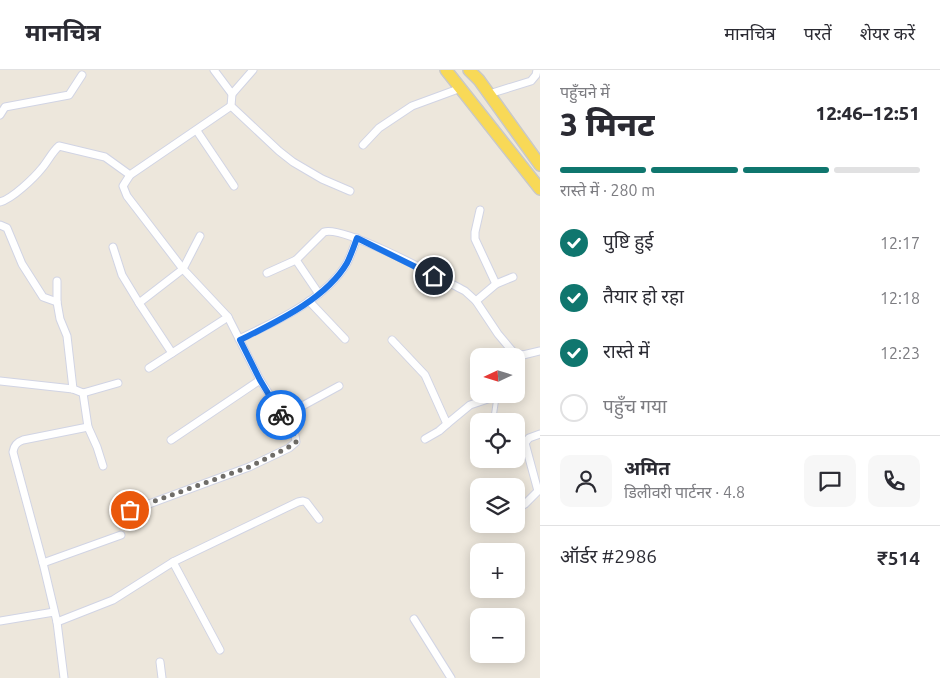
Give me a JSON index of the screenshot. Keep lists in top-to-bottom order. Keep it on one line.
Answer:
{"north":"left","page":{"header":"मानचित्र","nav":["मानचित्र","परतें","शेयर करें"],"heading":["3 मिनट","पहुँचने में","12:46–12:51"],"panel":["अमित","डिलीवरी पार्टनर · 4.8","ऑर्डर #2986","₹514"],"bar":"रास्ते में · 280 m","list":[["पुष्टि हुई","12:17"],["तैयार हो रहा","12:18"],["रास्ते में","12:23"],"पहुँच गया"],"map_buttons":["+","−"]}}
